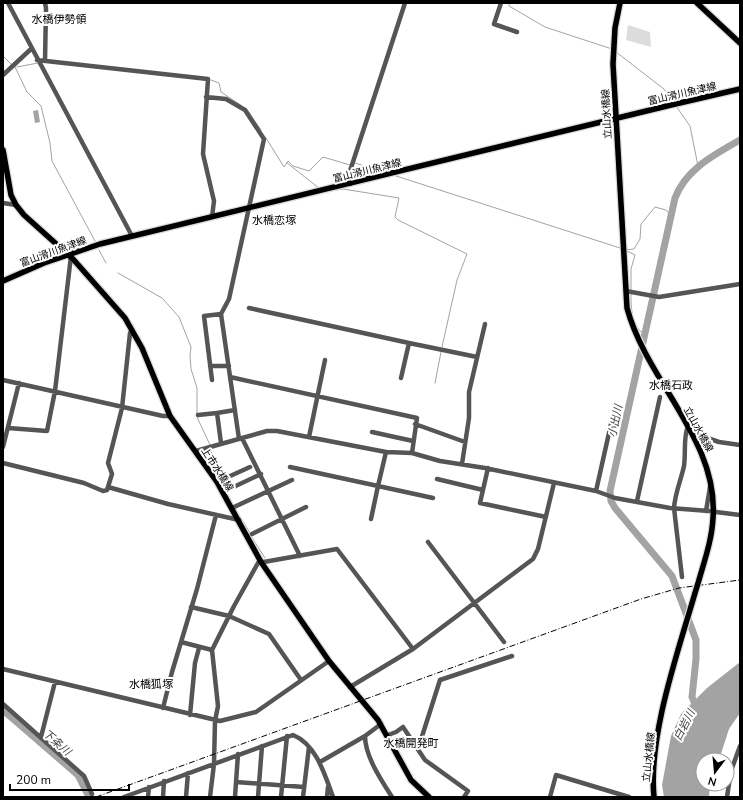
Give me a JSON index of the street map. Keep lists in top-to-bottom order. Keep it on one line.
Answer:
{"streets":{"main road":["富山滑川魚津線","立山水橋線","上市水橋線"]},"crossings":[["富山滑川魚津線","立山水橋線"],["富山滑川魚津線","上市水橋線"]],"districts":["水橋伊勢領","水橋恋塚","水橋石政","水橋狐塚","水橋開発町"],"water":["小出川","白岩川","下条川"],"scale_bar":"200 m","north":"bottom"}
